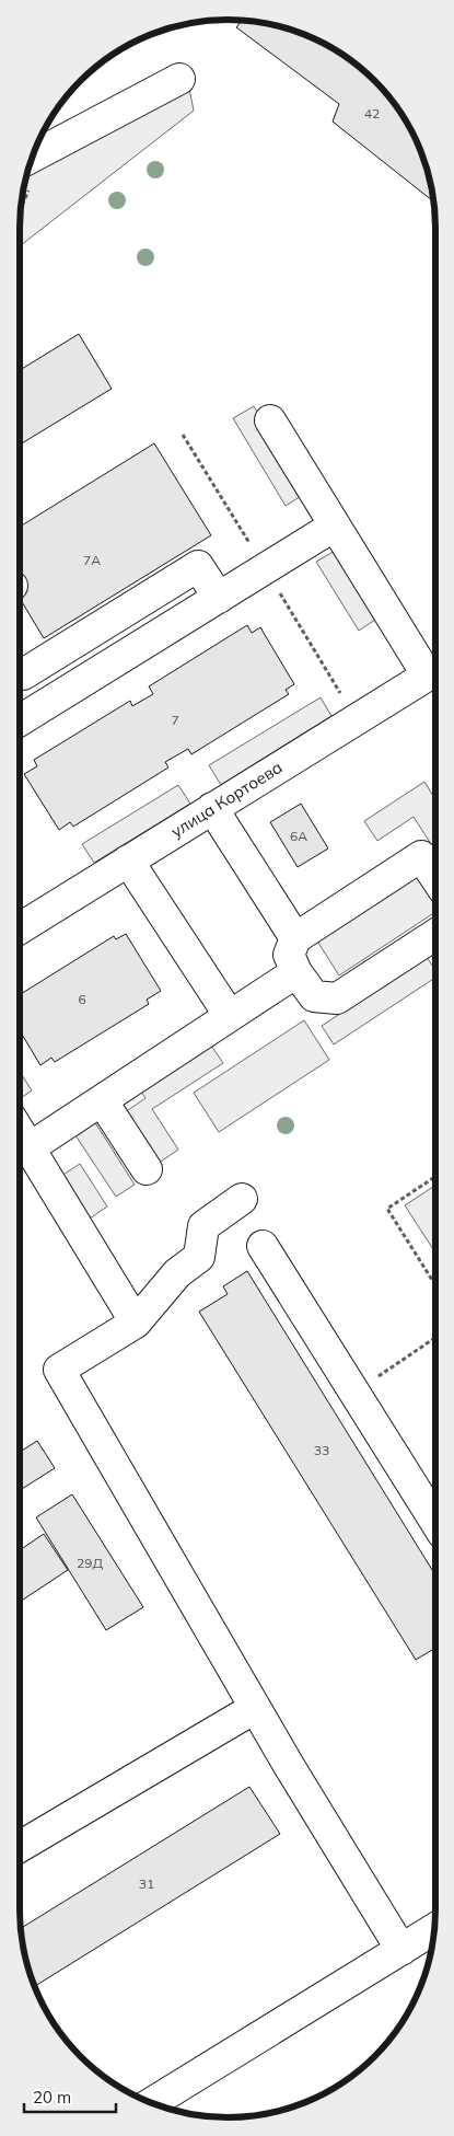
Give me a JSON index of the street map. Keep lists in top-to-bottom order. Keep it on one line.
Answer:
{"streets":{"street":["улица Кортоева"]},"house_numbers":["42","7А","7","6А","6","33","29Д","31"],"scale_bar":"20 m"}
